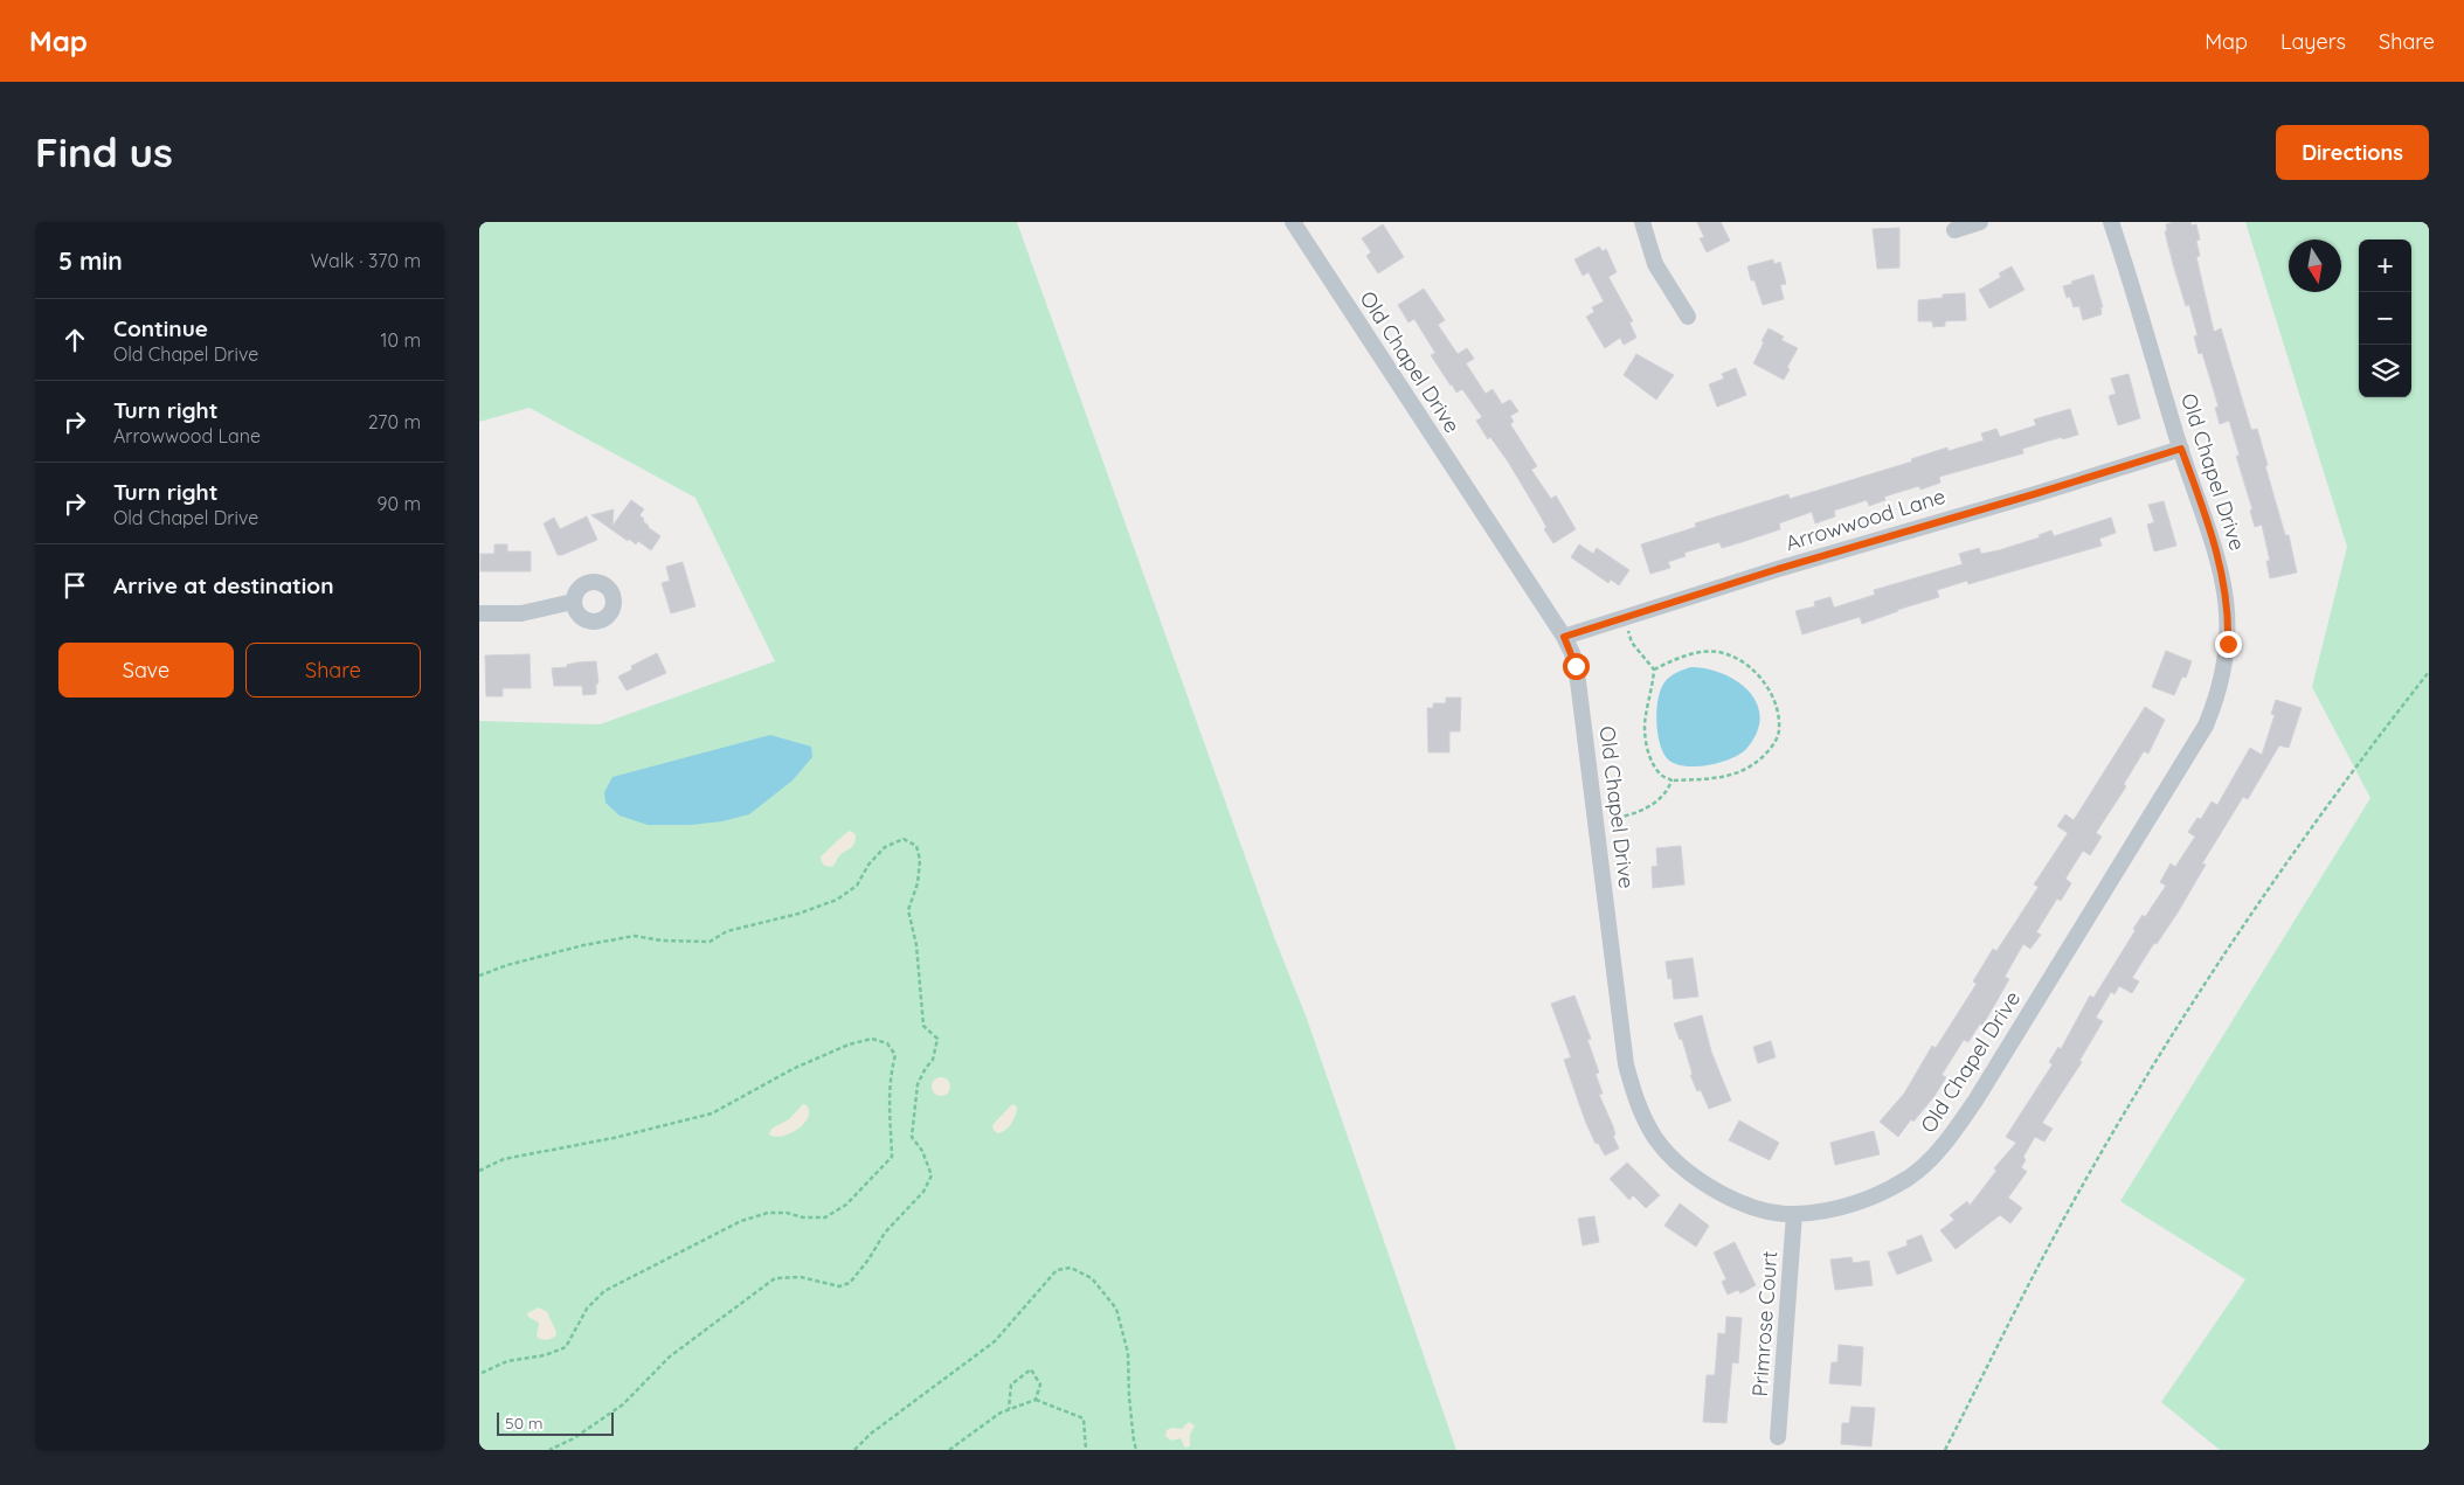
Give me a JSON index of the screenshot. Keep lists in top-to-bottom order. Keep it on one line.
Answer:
{"streets":{"street":["Old Chapel Drive","Arrowwood Lane","Primrose Court"]},"crossings":[["Old Chapel Drive","Arrowwood Lane"],["Old Chapel Drive","Primrose Court"]],"scale_bar":"50 m","north":"bottom","page":{"header":"Map","nav":["Map","Layers","Share"],"buttons":["Directions",["Save","Share"]],"title":"Find us","heading":["5 min","Walk · 370 m"],"map_buttons":["+","−"],"list":[["Continue","Old Chapel Drive","10 m"],["Turn right","Arrowwood Lane","270 m"],["Turn right","Old Chapel Drive","90 m"],"Arrive at destination"],"scale":"50 m"}}
